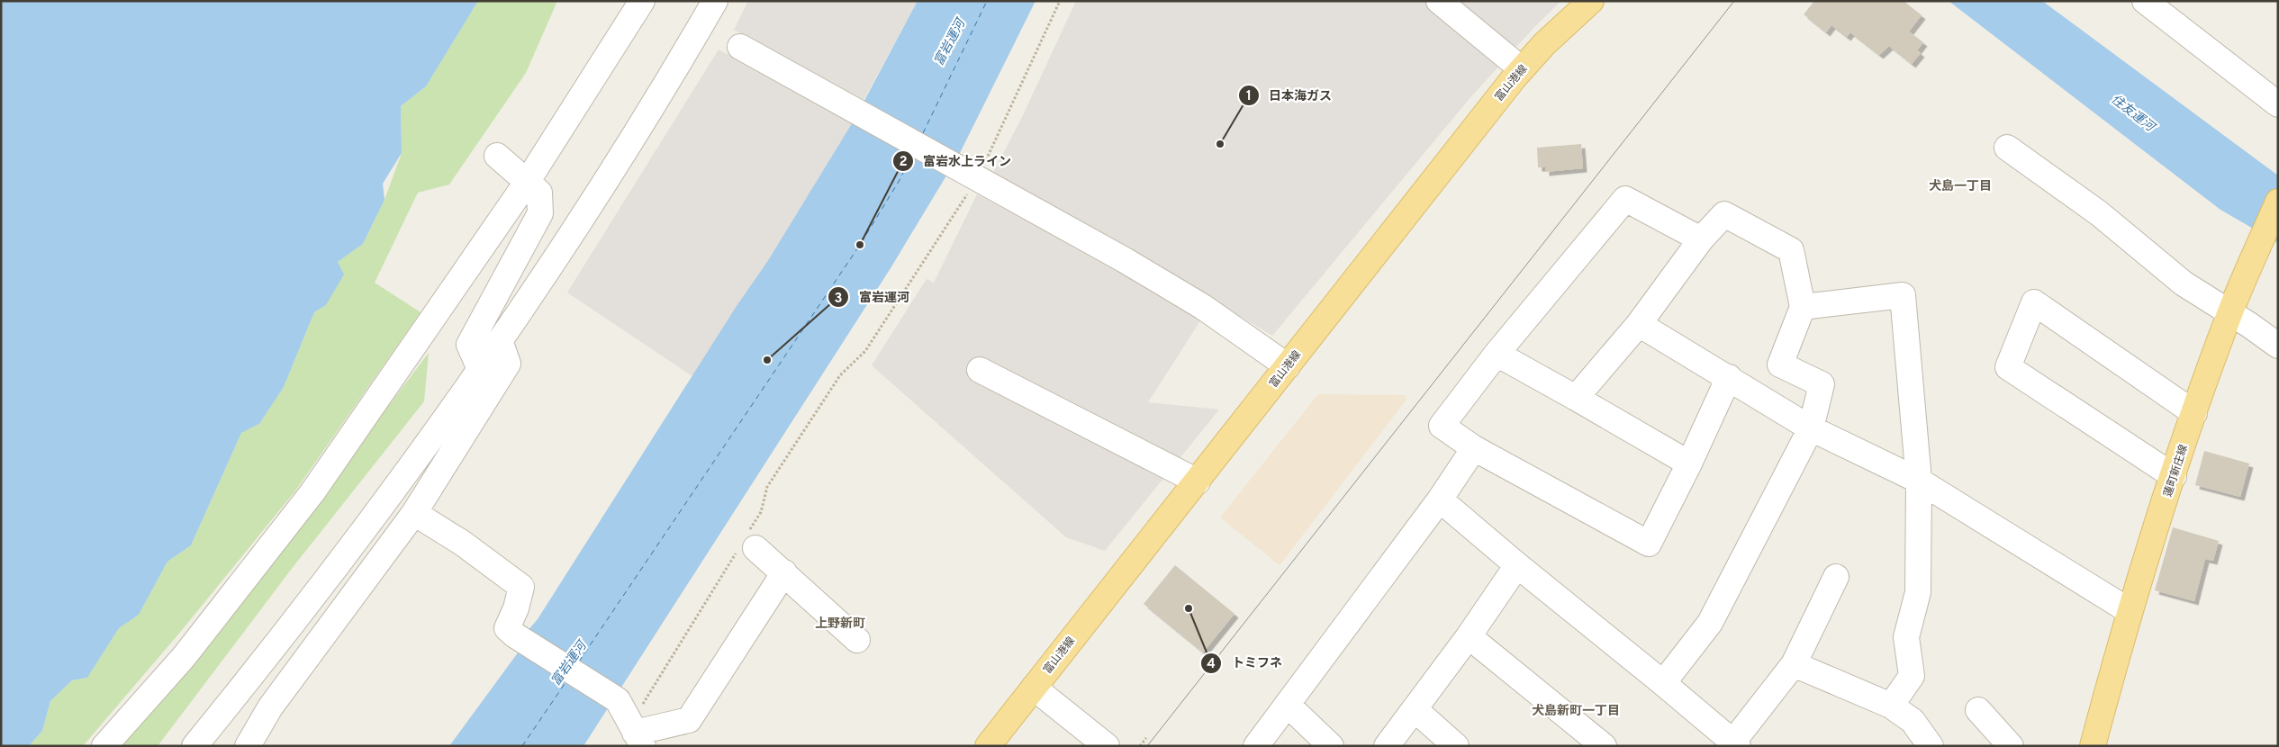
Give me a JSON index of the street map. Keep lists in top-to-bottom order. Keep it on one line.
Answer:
{"streets":{"main road":["富山港線","蓮町新庄線"]},"districts":["犬島一丁目","上野新町","犬島新町一丁目"],"water":["富岩運河","住友運河"],"places":["日本海ガス","富岩水上ライン","富岩運河","トミフネ"]}
